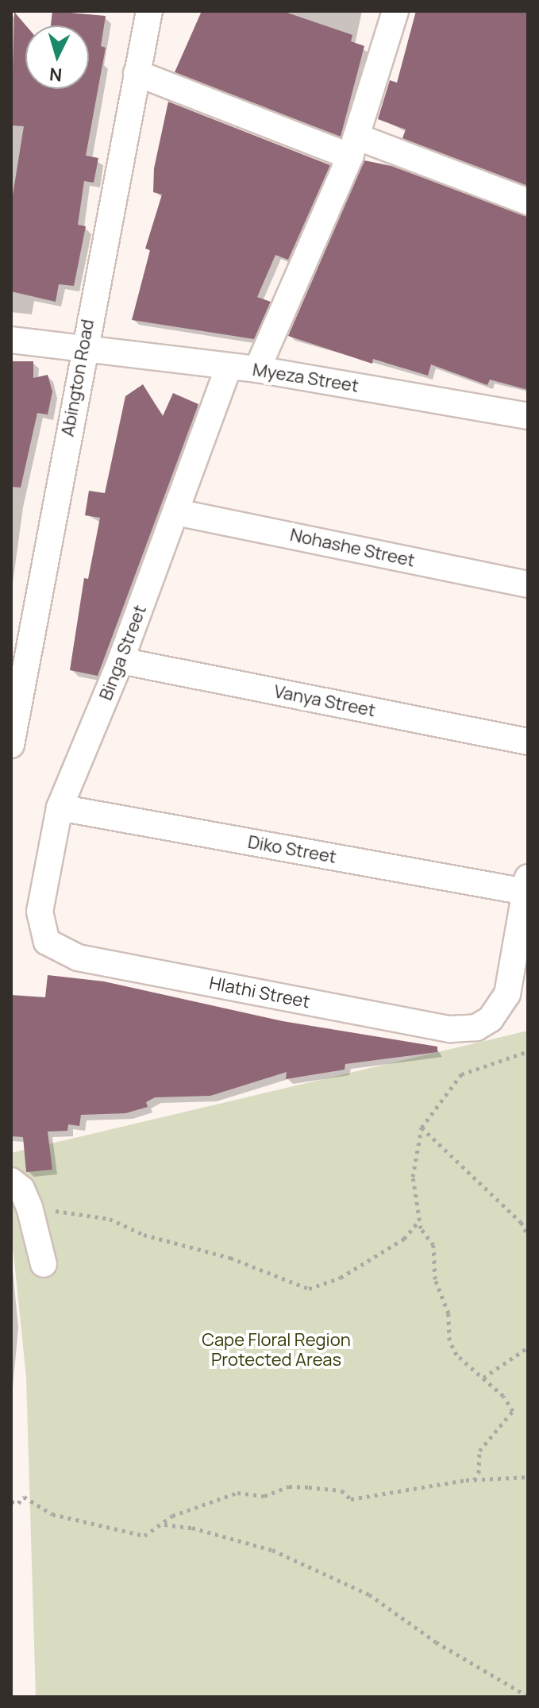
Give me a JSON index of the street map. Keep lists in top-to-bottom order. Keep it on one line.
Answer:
{"streets":{"street":["Abington Road","Myeza Street","Nohashe Street","Binga Street","Vanya Street","Diko Street","Hlathi Street"]},"crossings":[["Abington Road","Myeza Street"],["Myeza Street","Binga Street"],["Nohashe Street","Binga Street"],["Binga Street","Vanya Street"],["Binga Street","Diko Street"],["Binga Street","Hlathi Street"],["Diko Street","Hlathi Street"]],"parks":["Cape Floral Region Protected Areas"],"north":"bottom"}
